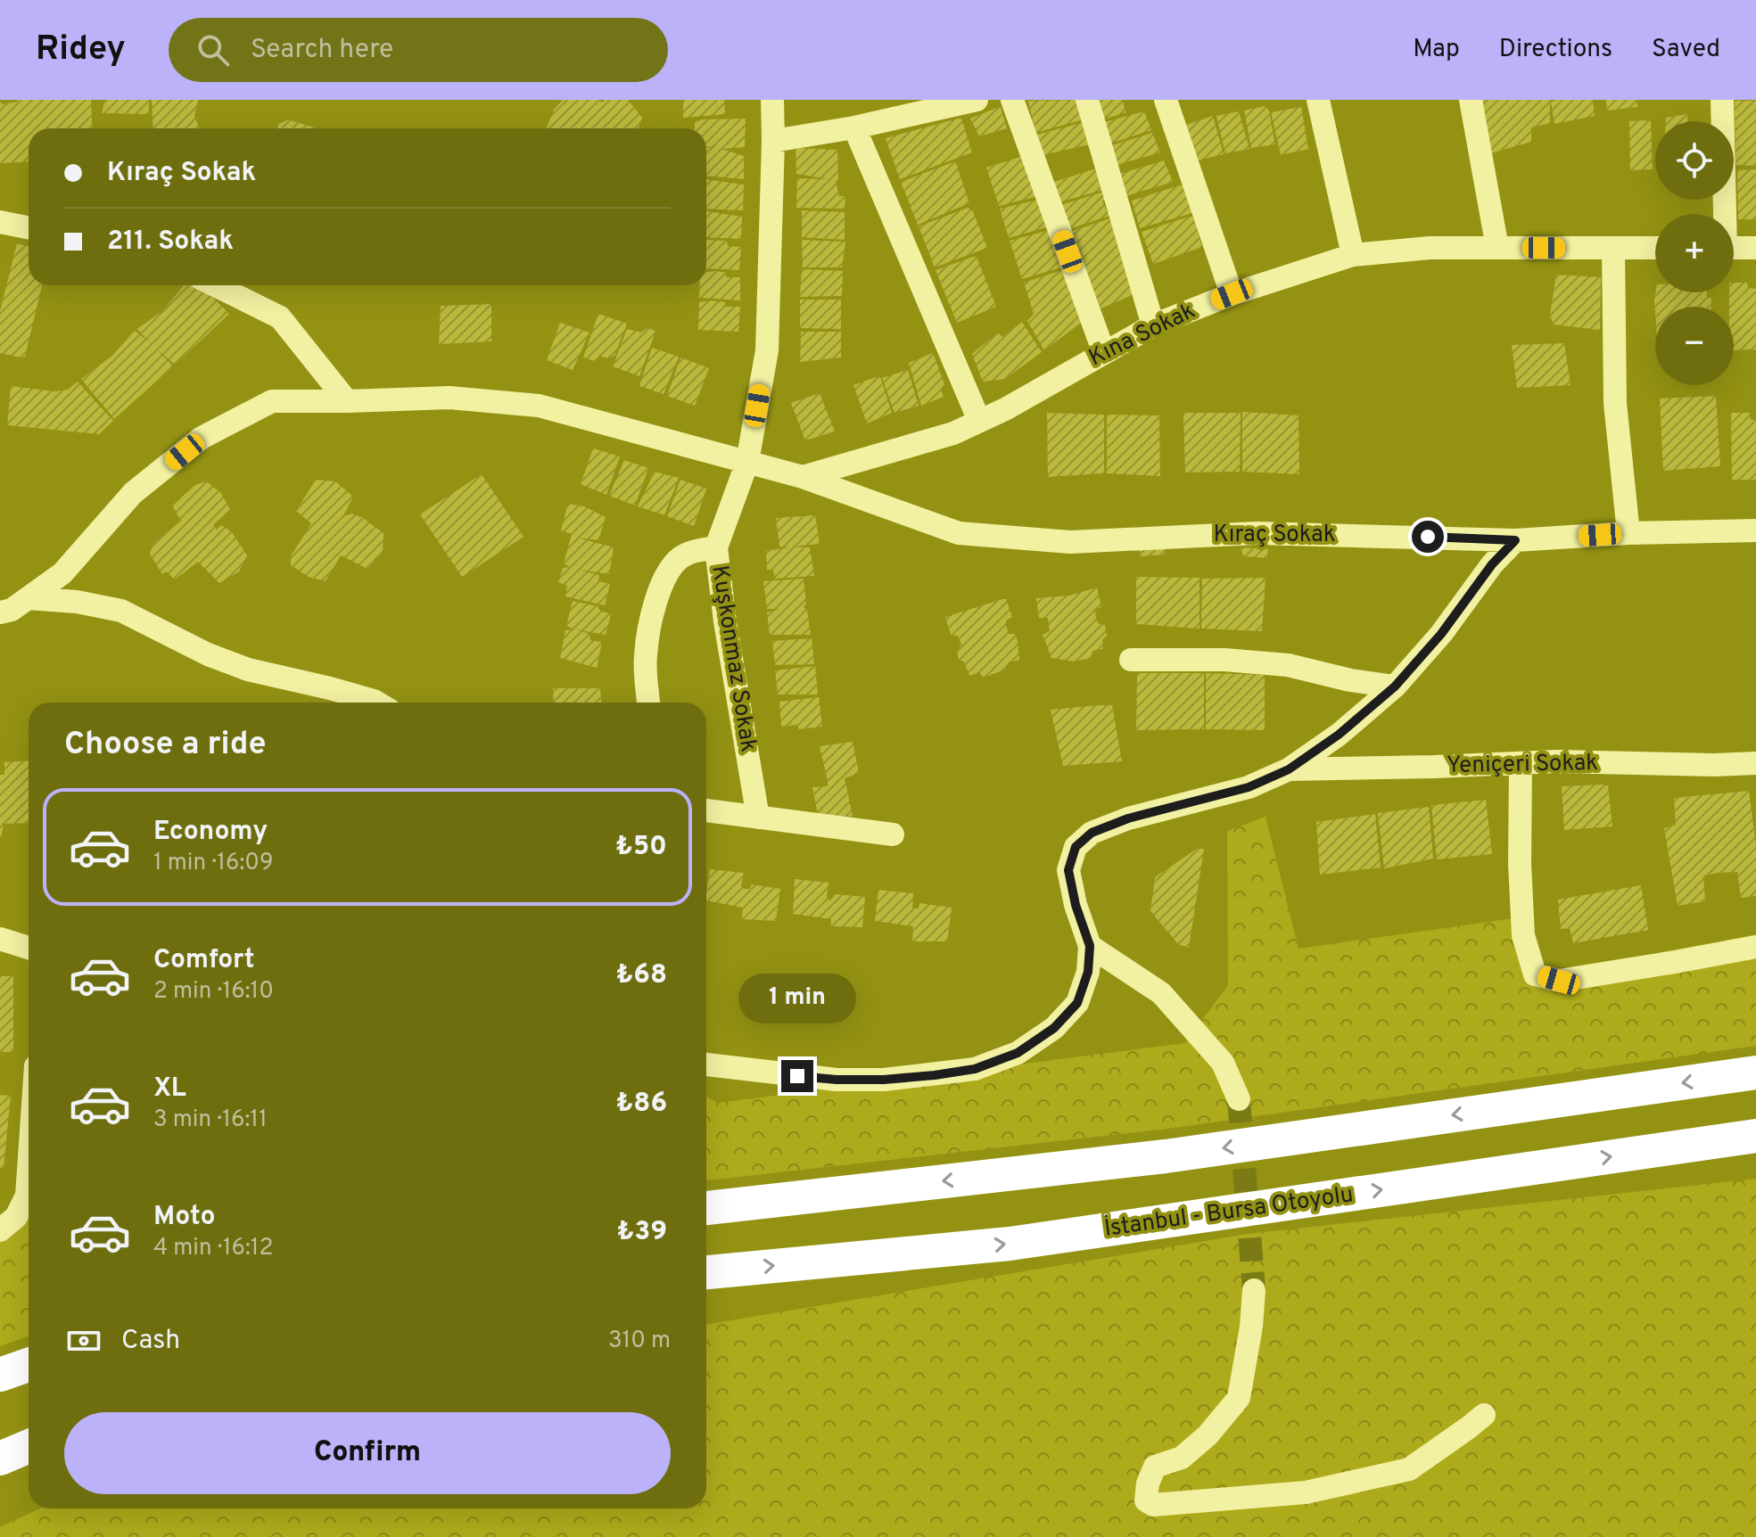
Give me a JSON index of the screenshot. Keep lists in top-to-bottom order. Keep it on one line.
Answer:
{"streets":{"highway":["İstanbul - Bursa Otoyolu"],"street":["Kına Sokak","Kıraç Sokak","Kuşkonmaz Sokak","Yeniçeri Sokak"]},"crossings":[["Kına Sokak","Kıraç Sokak"],["Kıraç Sokak","Kuşkonmaz Sokak"]],"page":{"header":"Ridey","search":"Search here","nav":["Map","Directions","Saved"],"map_buttons":["+","−"],"banner":["Kıraç Sokak","211. Sokak"],"heading":"Choose a ride","list":[{"name":"Economy","note":"1 min · 16:09","value":"₺50"},{"name":"Comfort","note":"2 min · 16:10","value":"₺68"},{"name":"XL","note":"3 min · 16:11","value":"₺86"},{"name":"Moto","note":"4 min · 16:12","value":"₺39"}],"bubble":"1 min","pay":["Cash","310 m"],"buttons":"Confirm"}}
